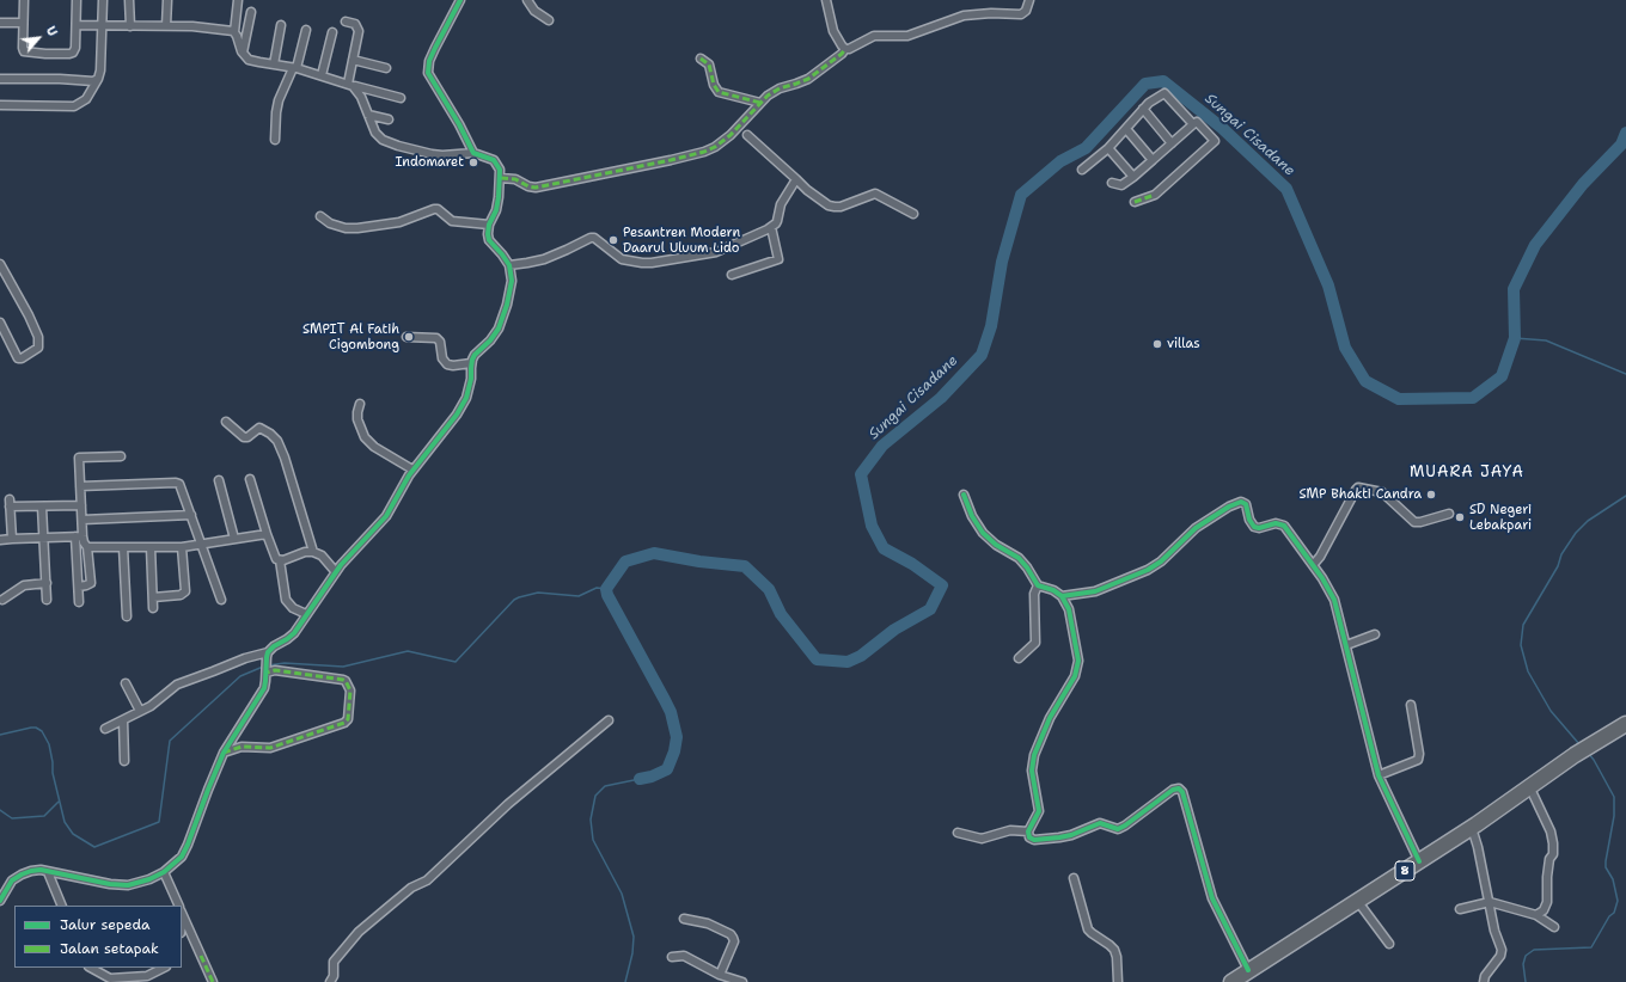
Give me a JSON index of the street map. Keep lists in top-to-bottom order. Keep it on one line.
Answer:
{"streets":{"highway":["8"]},"districts":["MUARA JAYA"],"water":["Sungai Cisadane"],"places":["Indomaret","Pesantren Modern Daarul Uluum Lido","SMPIT Al Fatih Cigombong","villas","SMP Bhakti Candra","SD Negeri Lebakpari"],"legend":["Jalur sepeda","Jalan setapak"],"north":"top right"}
